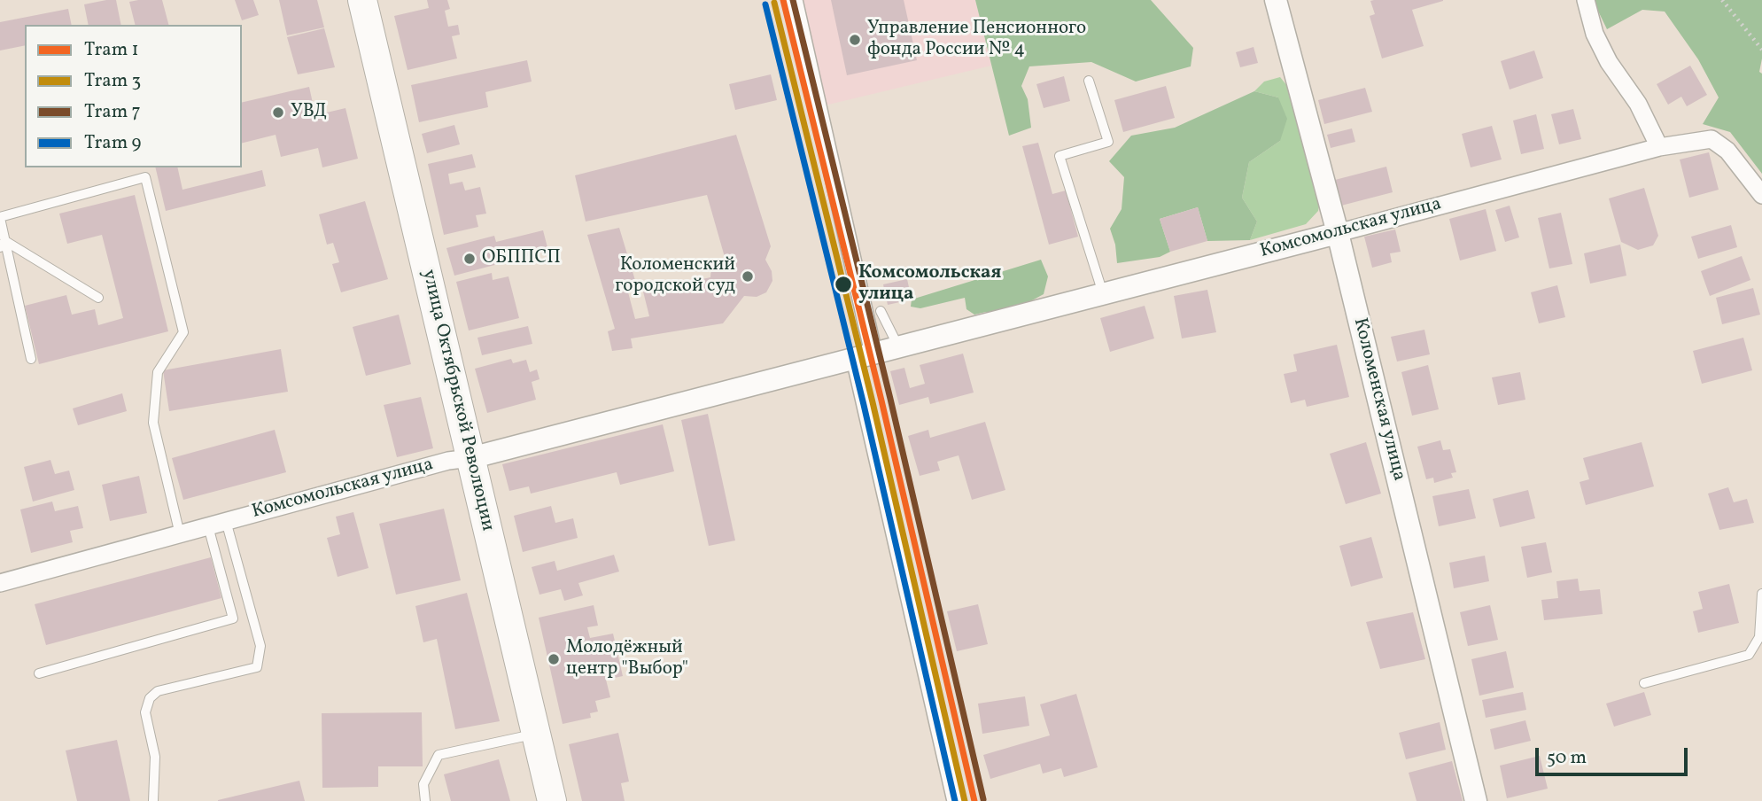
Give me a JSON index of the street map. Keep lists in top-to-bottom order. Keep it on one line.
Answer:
{"streets":{"main road":["улица Октябрьской Революции"],"street":["Комсомольская улица","Коломенская улица"]},"crossings":[["Комсомольская улица","Коломенская улица"],["Комсомольская улица","улица Октябрьской Революции"]],"places":["Управление Пенсионного фонда России № 4","УВД","ОБППСП","Коломенский городской суд","Комсомольская улица","Молодёжный центр \"Выбор\""],"lines":["tram line 1","tram line 7","tram line 3","tram line 9"],"legend":["Tram 1","Tram 3","Tram 7","Tram 9"],"scale_bar":"50 m"}
